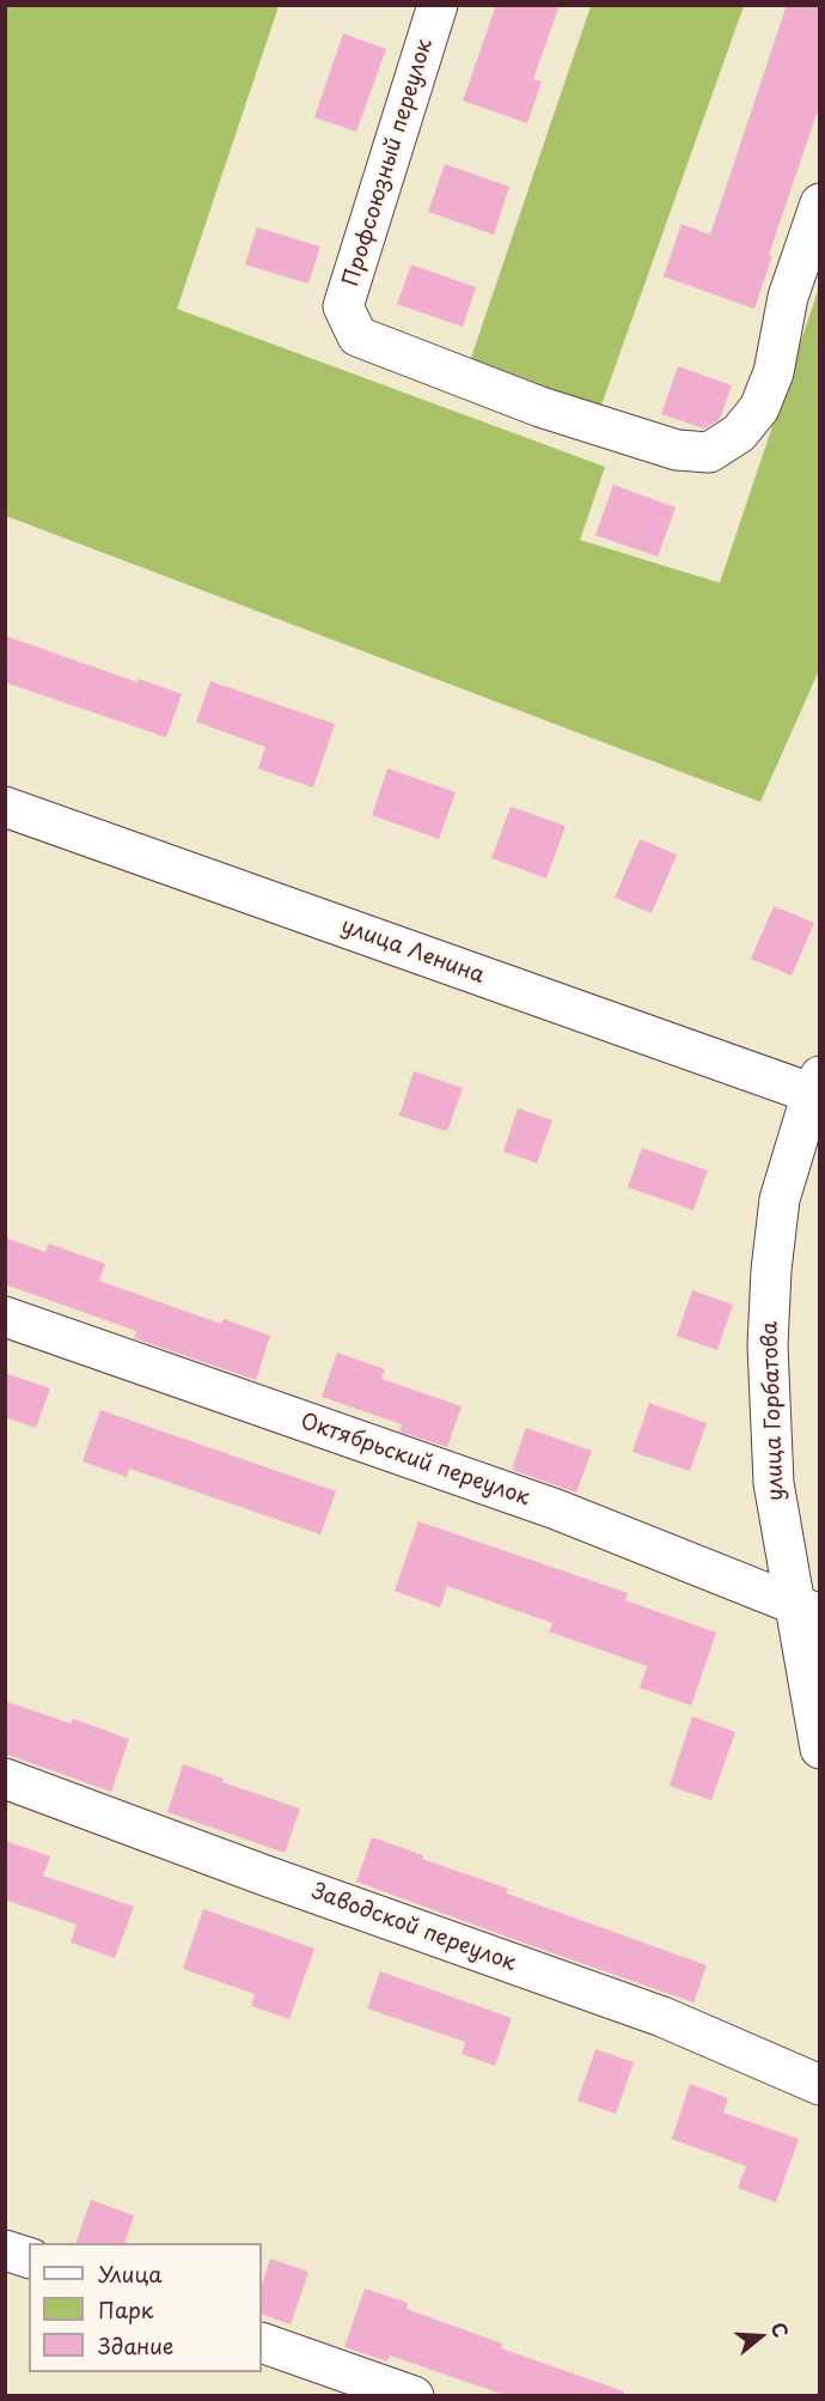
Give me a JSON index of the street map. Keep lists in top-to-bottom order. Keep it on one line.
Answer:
{"streets":{"street":["Профсоюзный переулок","улица Ленина","улица Горбатова","Октябрьский переулок","Заводской переулок"]},"crossings":[["улица Ленина","улица Горбатова"],["улица Горбатова","Октябрьский переулок"]],"legend":["Улица","Парк","Здание"],"north":"right"}
